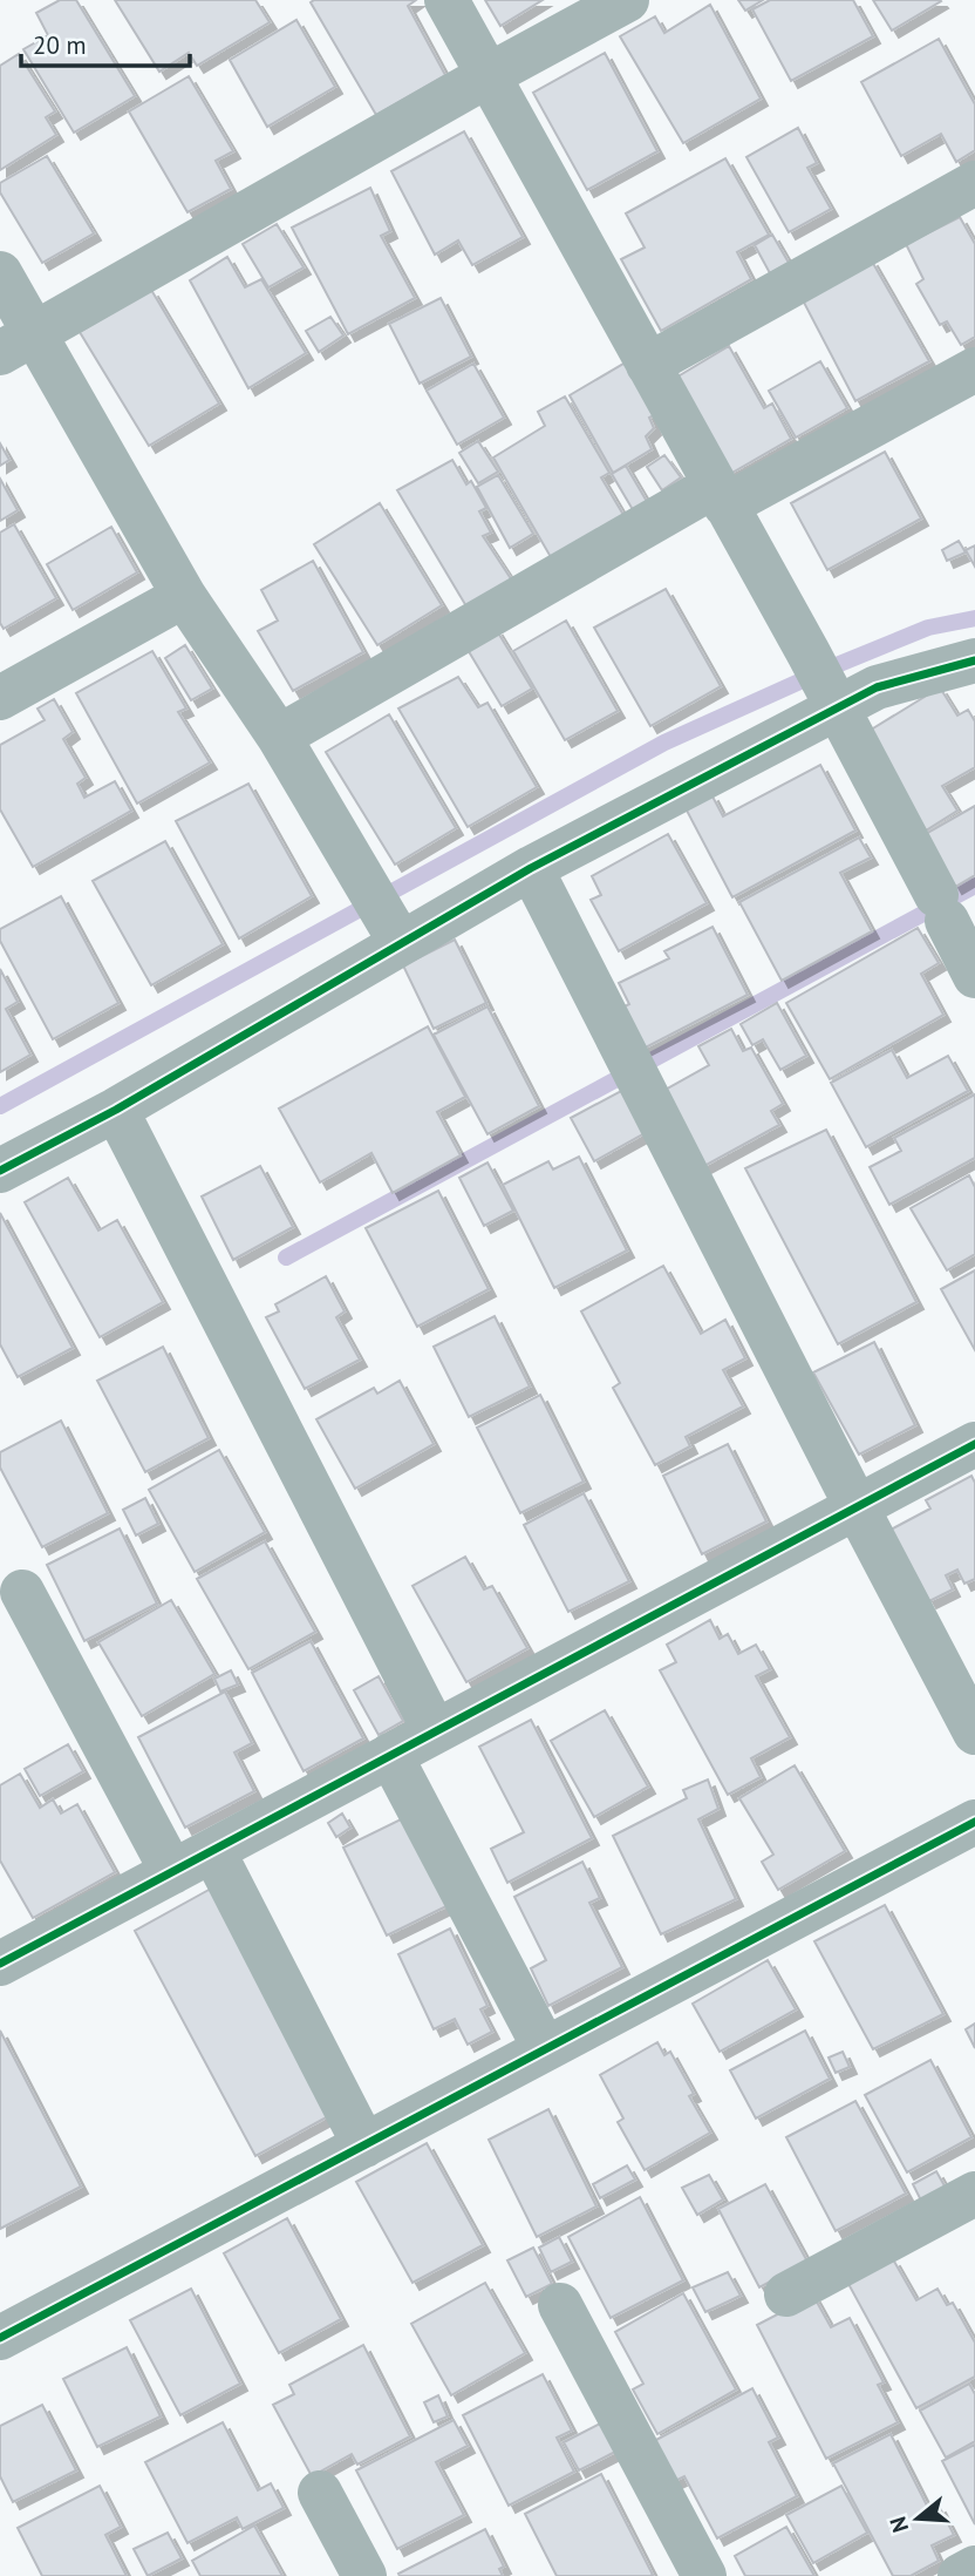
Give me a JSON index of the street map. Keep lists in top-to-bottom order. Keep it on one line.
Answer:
{"scale_bar":"20 m","north":"left"}
